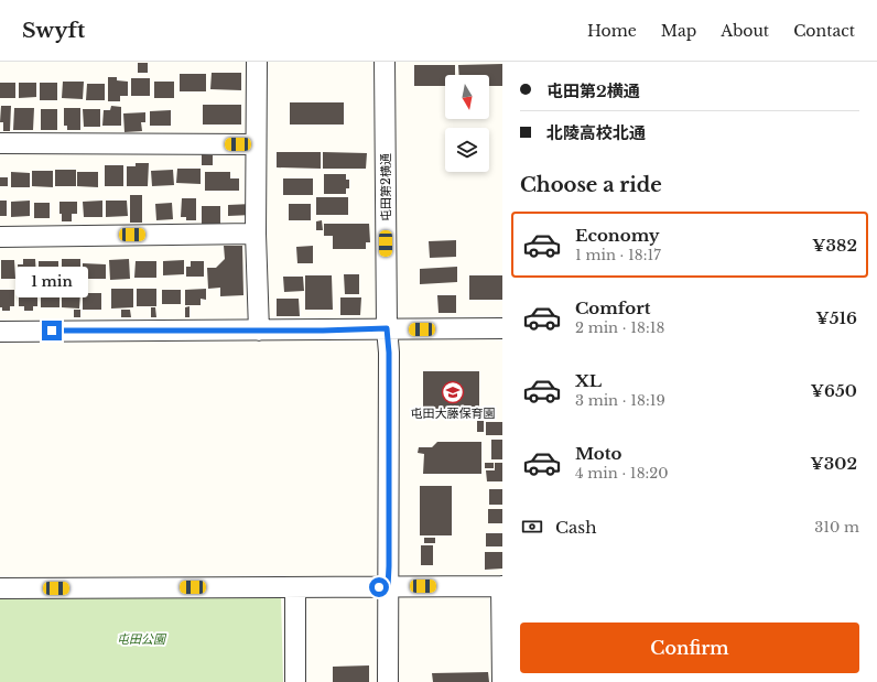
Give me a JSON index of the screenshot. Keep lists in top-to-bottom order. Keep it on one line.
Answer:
{"streets":{"street":["屯田第2横通"]},"parks":["屯田公園"],"places":{"school or university":["屯田大藤保育園"]},"north":"bottom","page":{"header":"Swyft","nav":["Home","Map","About","Contact"],"banner":["屯田第2横通","北陵高校北通"],"heading":"Choose a ride","list":[{"name":"Economy","note":"1 min · 18:17","value":"¥382"},{"name":"Comfort","note":"2 min · 18:18","value":"¥516"},{"name":"XL","note":"3 min · 18:19","value":"¥650"},{"name":"Moto","note":"4 min · 18:20","value":"¥302"}],"bubble":"1 min","pay":["Cash","310 m"],"buttons":"Confirm"}}
